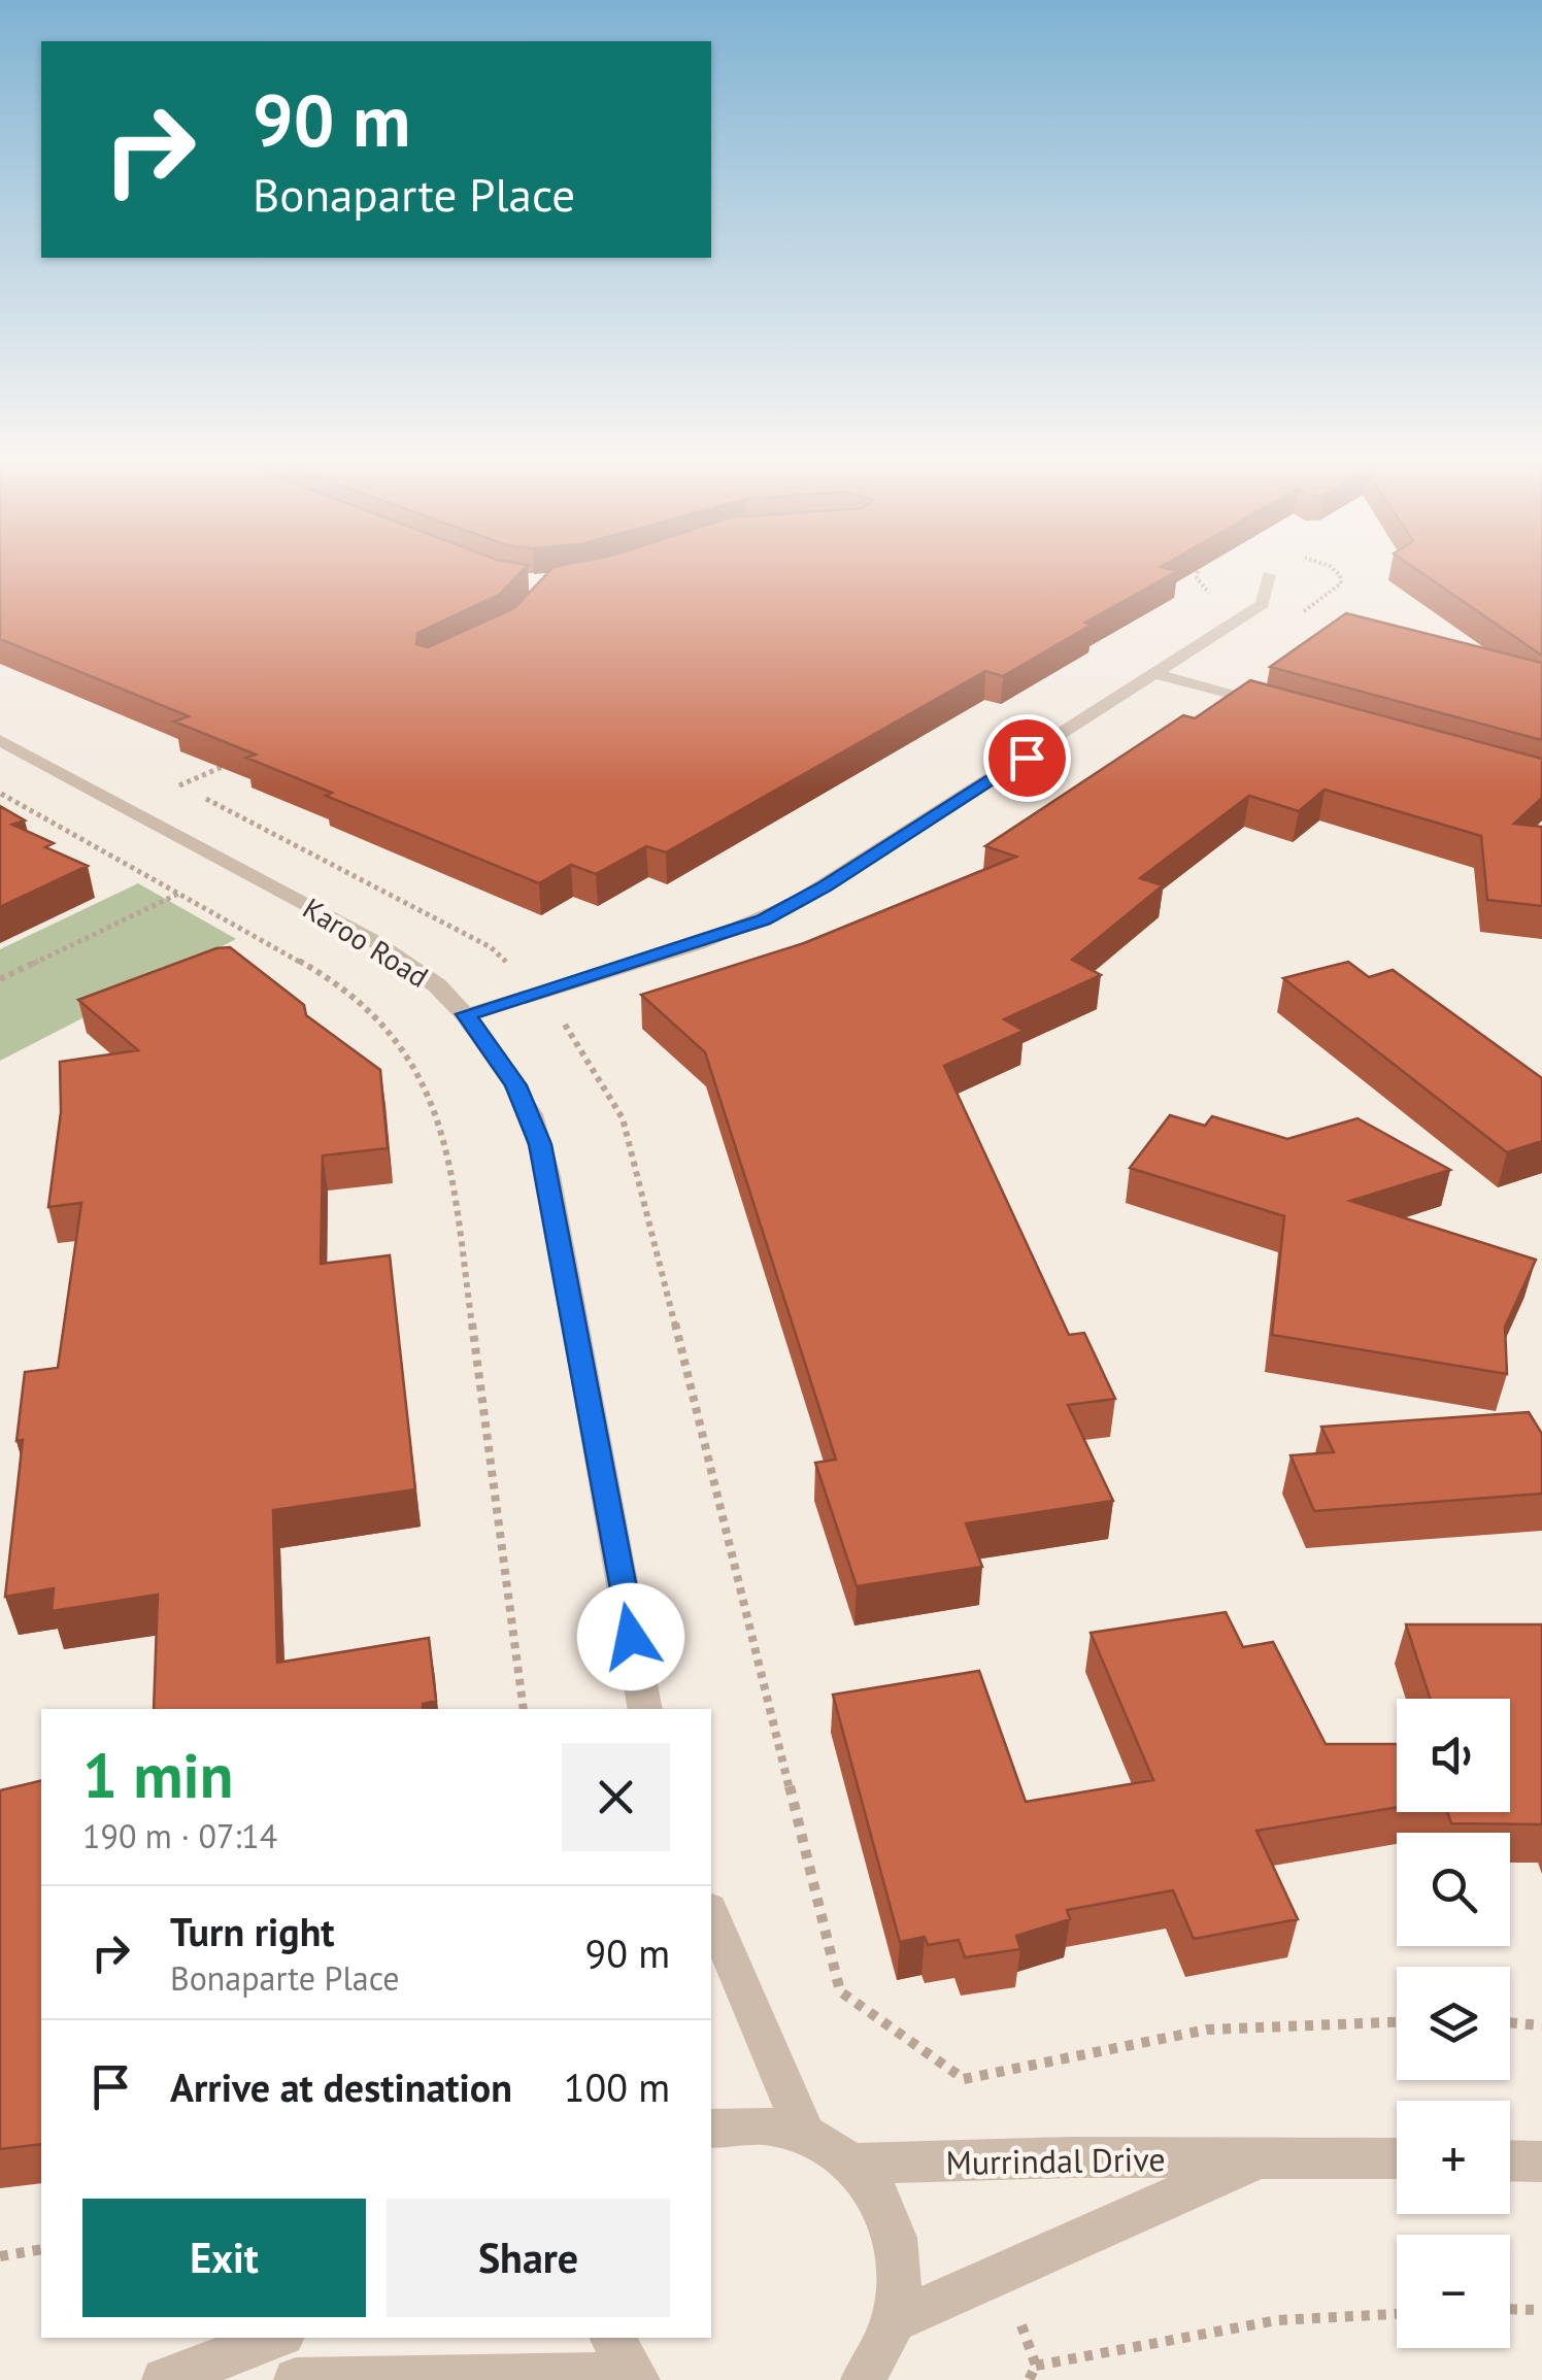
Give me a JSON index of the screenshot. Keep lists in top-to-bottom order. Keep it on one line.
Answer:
{"streets":{"street":["Karoo Road","Murrindal Drive"]},"page":{"turn":["90 m","Bonaparte Place"],"map_buttons":["+","−"],"heading":["1 min","190 m · 07:14"],"list":[{"name":"Turn right","note":"Bonaparte Place","value":"90 m"},{"name":"Arrive at destination","value":"100 m"}],"buttons":["Exit","Share"]}}
